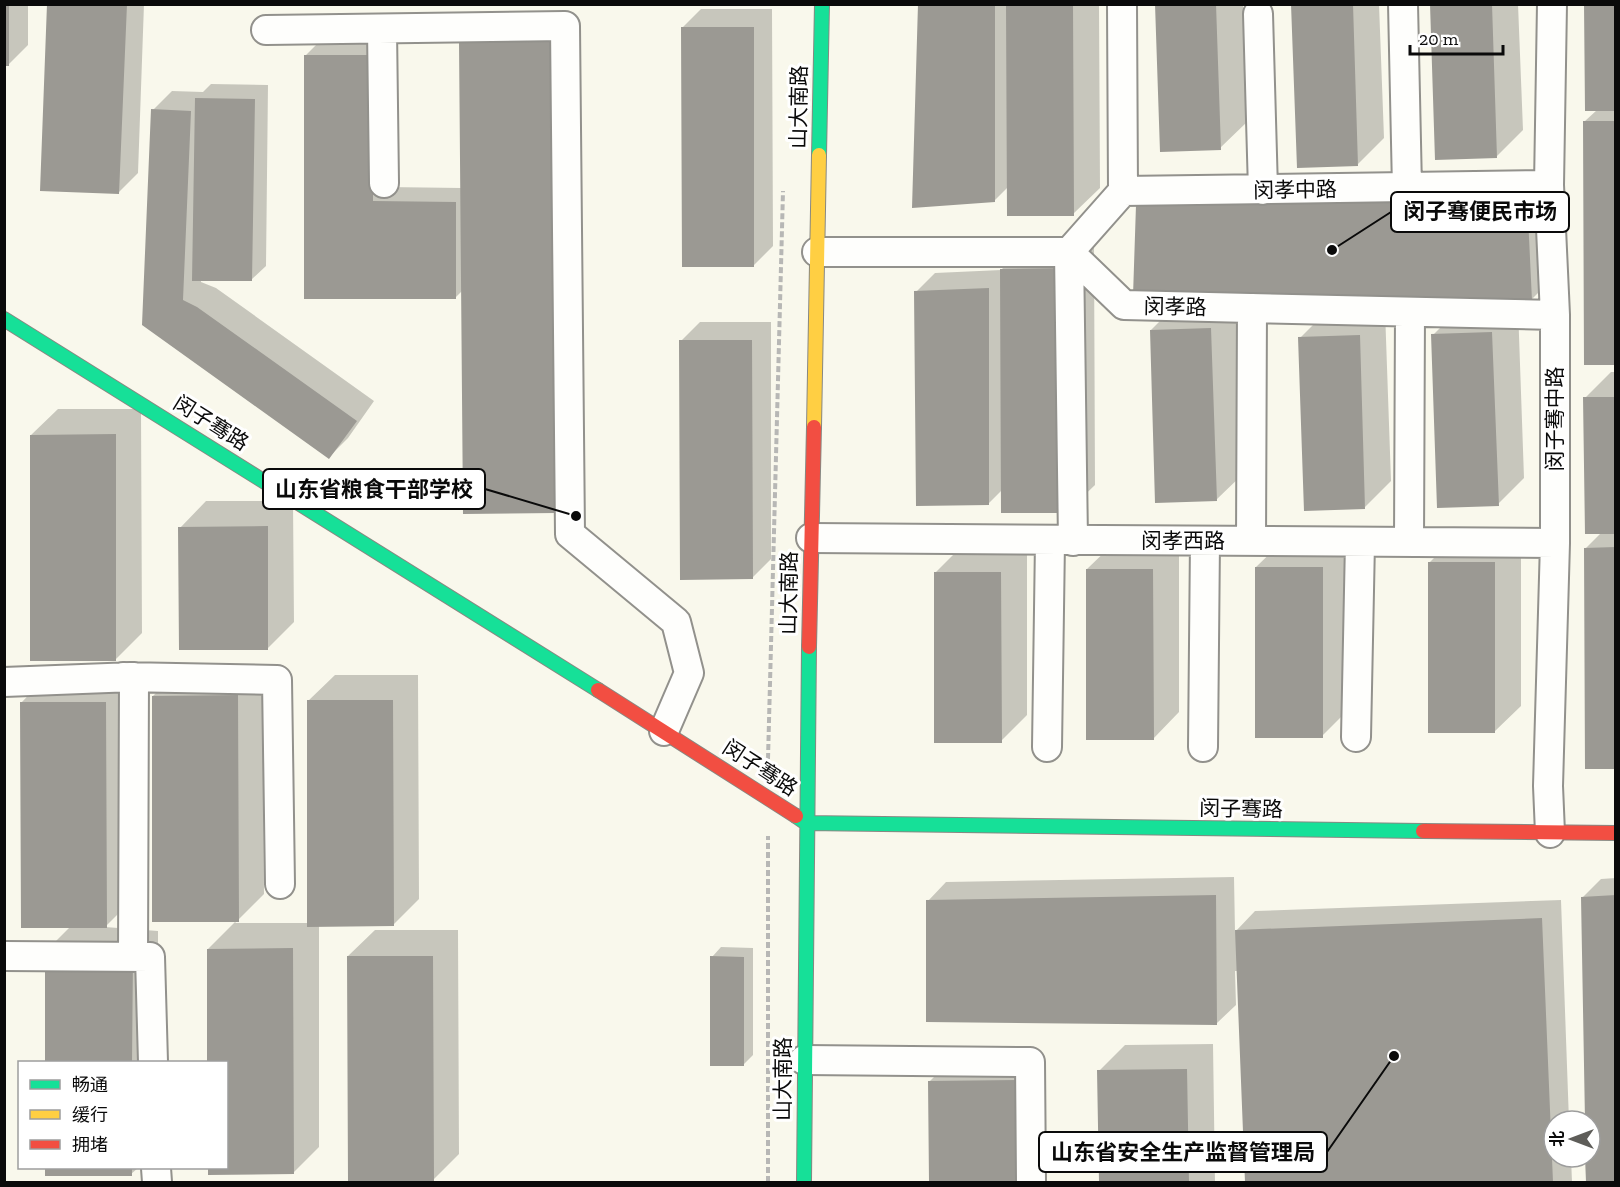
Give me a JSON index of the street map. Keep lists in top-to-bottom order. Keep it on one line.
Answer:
{"streets":{"street":["山大南路","闵孝中路","闵孝路","闵子骞中路","闵子骞路","闵孝西路"]},"crossings":[["山大南路","闵子骞路"],["山大南路","闵孝西路"],["闵孝中路","闵子骞中路"],["闵孝路","闵子骞中路"],["闵子骞中路","闵子骞路"],["闵子骞中路","闵孝西路"]],"places":["闵子骞便民市场","山东省粮食干部学校","山东省安全生产监督管理局"],"legend":["畅通","缓行","拥堵"],"scale_bar":"20 m","north":"left"}
